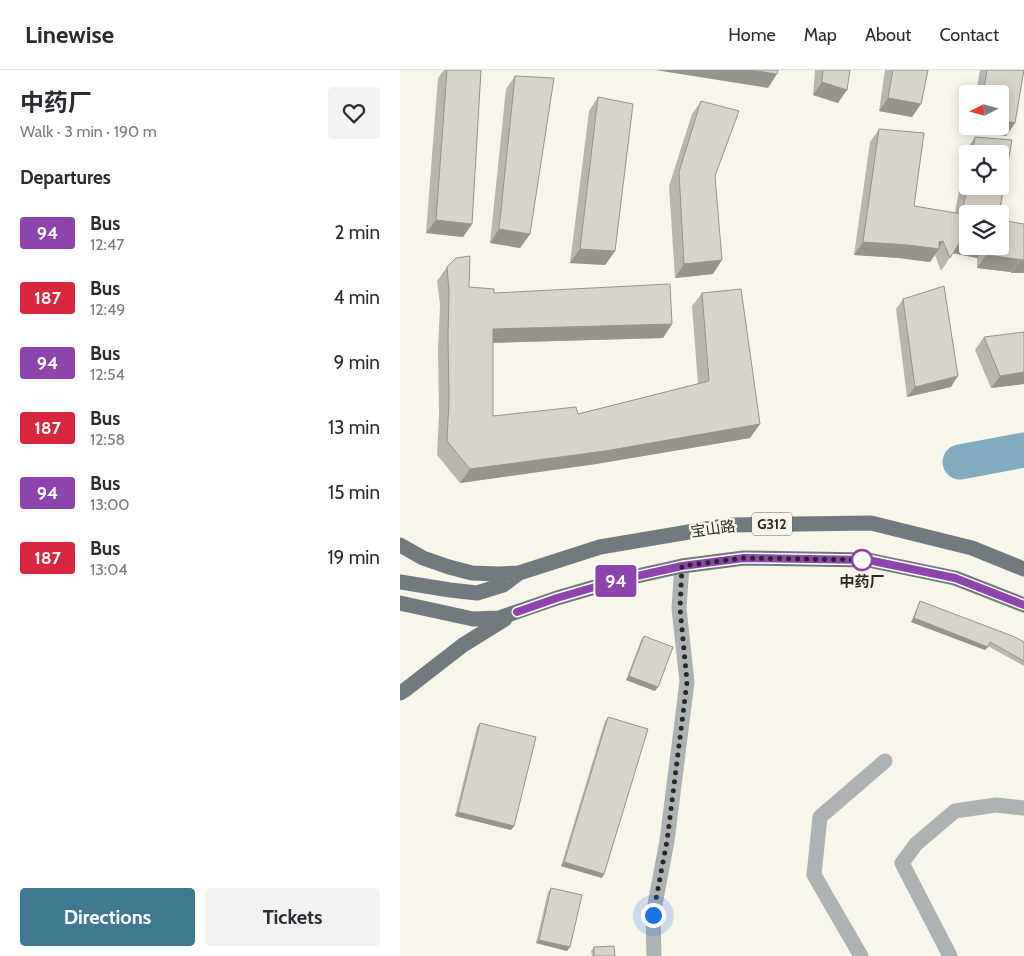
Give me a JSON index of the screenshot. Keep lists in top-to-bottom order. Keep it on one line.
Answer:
{"streets":{"main road":["G312","宝山路"]},"places":["中药厂"],"lines":["bus line 94"],"north":"left","page":{"header":"Linewise","nav":["Home","Map","About","Contact"],"heading":[["中药厂","Walk · 3 min · 190 m"],"Departures"],"on_map":"94","list":[{"mark":"94","name":"Bus","note":"12:47","value":"2 min"},{"mark":"187","name":"Bus","note":"12:49","value":"4 min"},{"mark":"94","name":"Bus","note":"12:54","value":"9 min"},{"mark":"187","name":"Bus","note":"12:58","value":"13 min"},{"mark":"94","name":"Bus","note":"13:00","value":"15 min"},{"mark":"187","name":"Bus","note":"13:04","value":"19 min"}],"buttons":["Directions","Tickets"]}}
